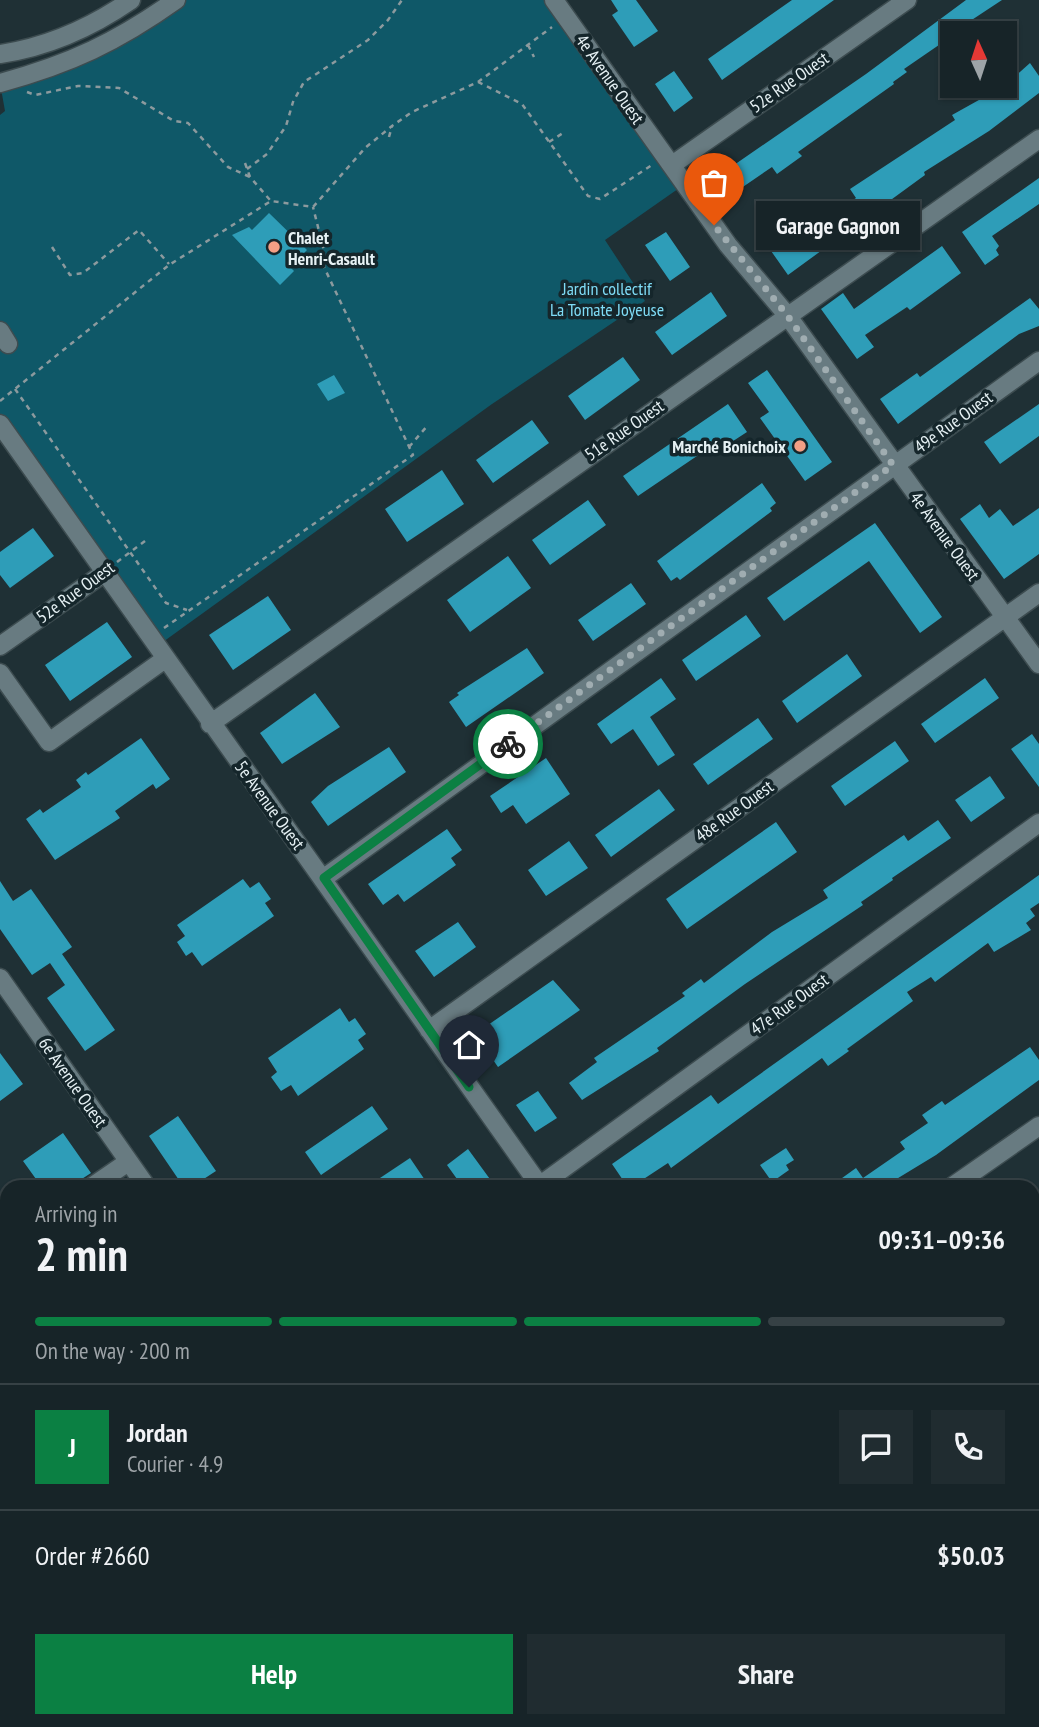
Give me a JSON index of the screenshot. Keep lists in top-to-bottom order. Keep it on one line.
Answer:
{"streets":{"street":["4e Avenue Ouest","52e Rue Ouest","49e Rue Ouest","51e Rue Ouest","5e Avenue Ouest","48e Rue Ouest","47e Rue Ouest","6e Avenue Ouest"]},"crossings":[["4e Avenue Ouest","52e Rue Ouest"],["4e Avenue Ouest","49e Rue Ouest"],["4e Avenue Ouest","51e Rue Ouest"],["4e Avenue Ouest","48e Rue Ouest"],["52e Rue Ouest","5e Avenue Ouest"],["49e Rue Ouest","5e Avenue Ouest"],["51e Rue Ouest","5e Avenue Ouest"],["5e Avenue Ouest","48e Rue Ouest"]],"parks":["Jardin collectif La Tomate Joyeuse"],"places":["Garage Gagnon","Chalet Henri-Casault","Marché Bonichoix"],"north":"top","page":{"bubble":"Garage Gagnon","heading":["2 min","Arriving in","09:31–09:36"],"panel":["Jordan","Courier · 4.9","Order #2660","$50.03"],"bar":"On the way · 200 m","round":"J","buttons":["Help","Share"]}}
